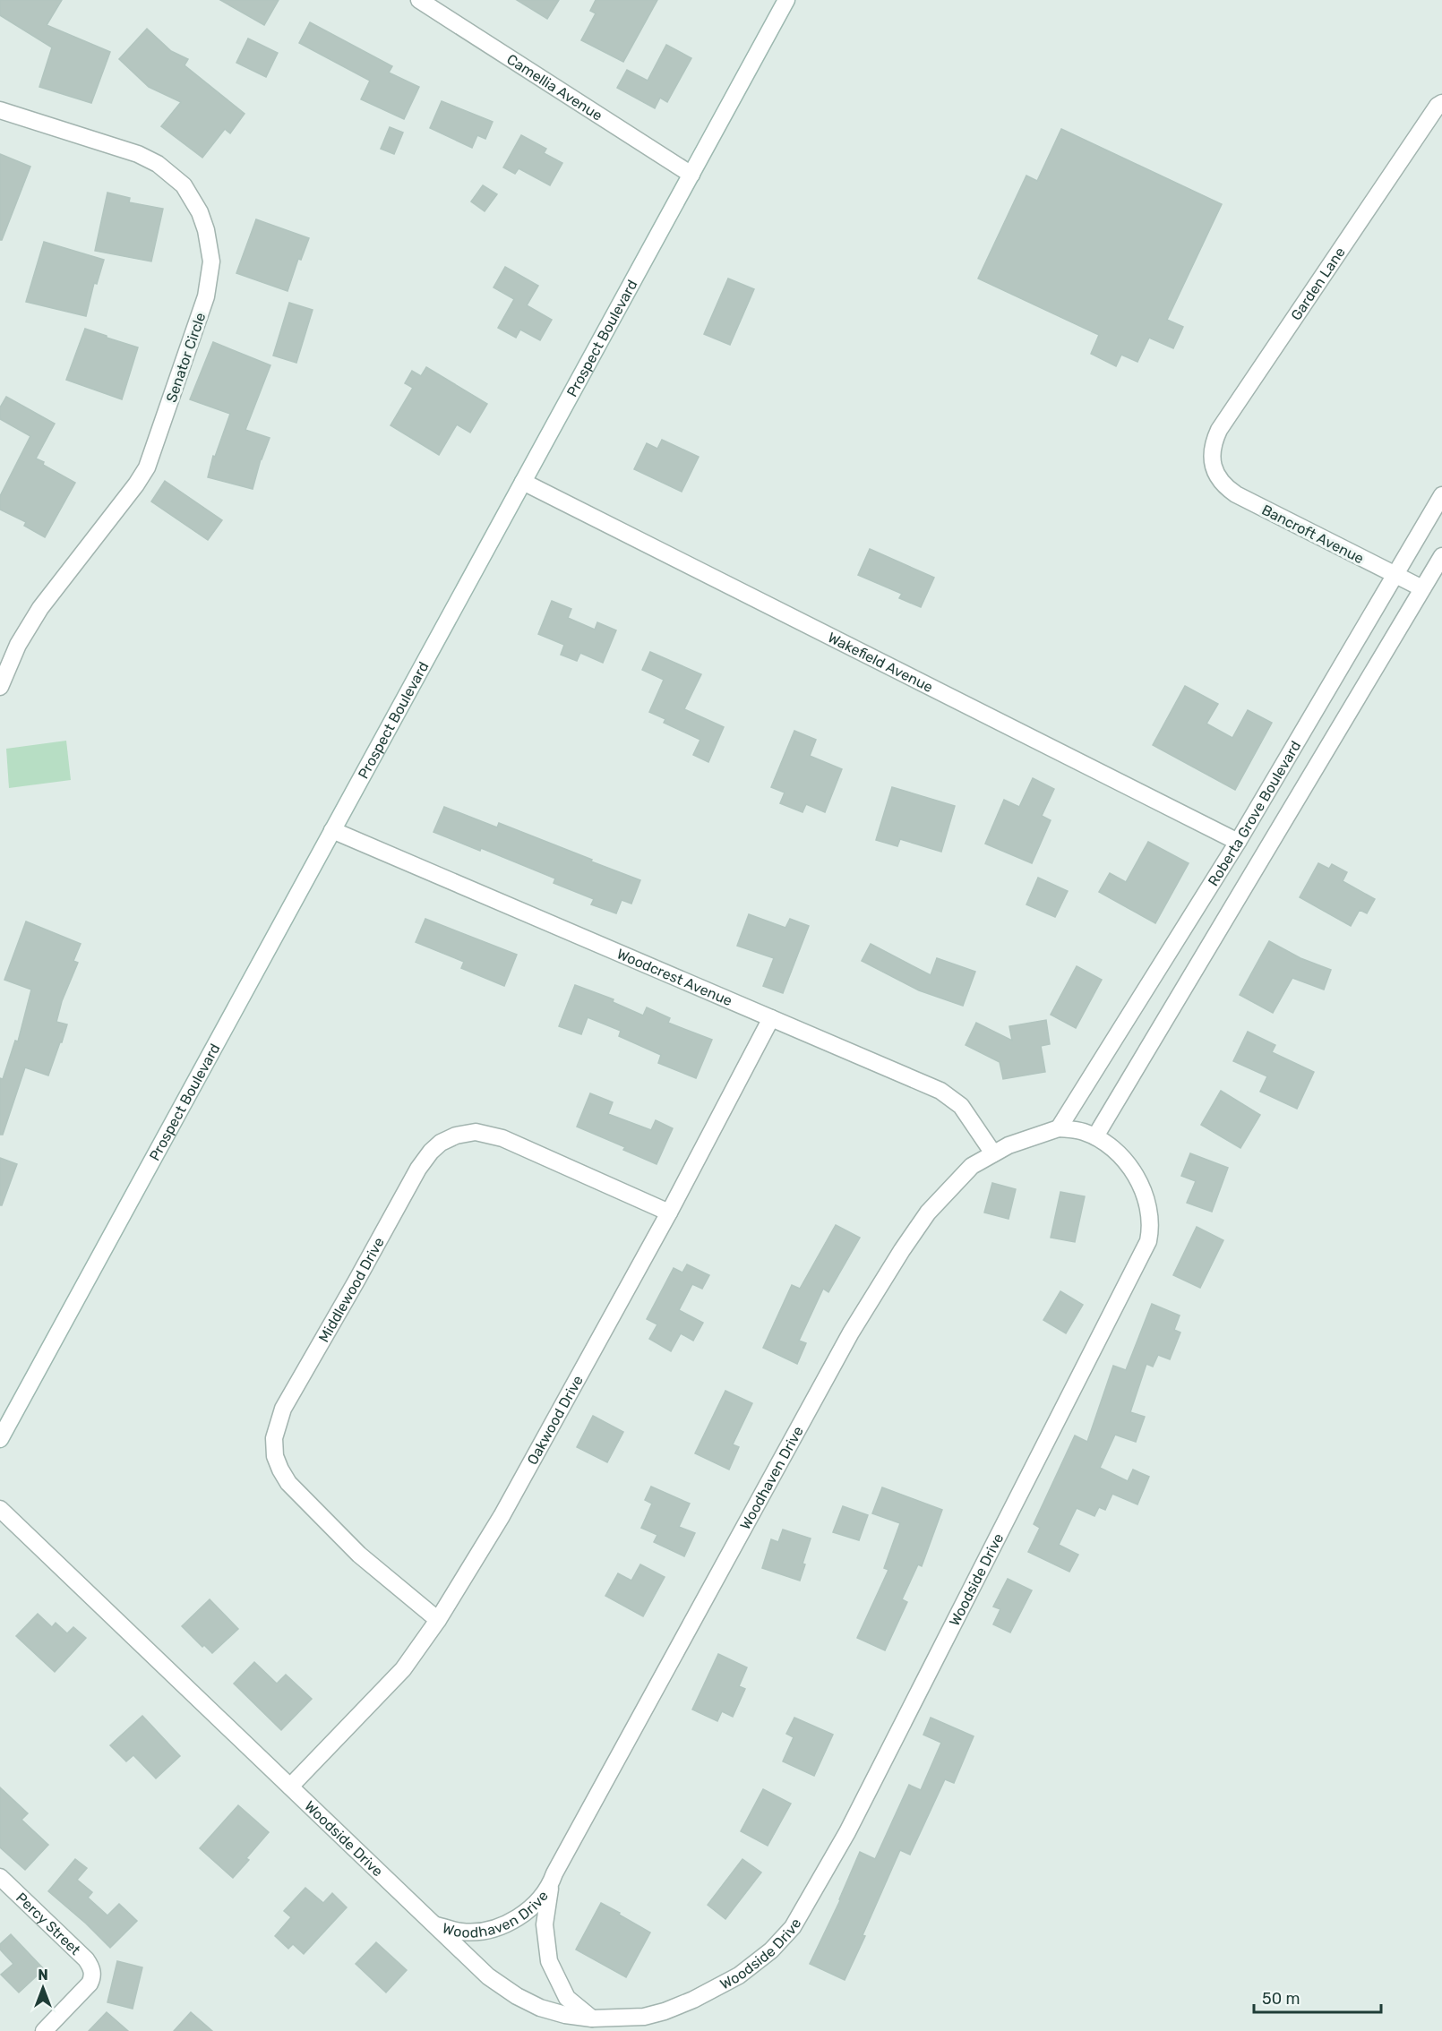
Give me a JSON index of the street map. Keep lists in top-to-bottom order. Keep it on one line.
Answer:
{"streets":{"street":["Camellia Avenue","Garden Lane","Prospect Boulevard","Senator Circle","Bancroft Avenue","Wakefield Avenue","Roberta Grove Boulevard","Woodcrest Avenue","Middlewood Drive","Oakwood Drive","Woodhaven Drive","Woodside Drive","Percy Street"]},"crossings":[["Camellia Avenue","Prospect Boulevard"],["Garden Lane","Bancroft Avenue"],["Prospect Boulevard","Wakefield Avenue"],["Prospect Boulevard","Woodcrest Avenue"],["Bancroft Avenue","Roberta Grove Boulevard"],["Wakefield Avenue","Roberta Grove Boulevard"],["Roberta Grove Boulevard","Woodhaven Drive"],["Roberta Grove Boulevard","Woodside Drive"],["Woodcrest Avenue","Oakwood Drive"],["Woodcrest Avenue","Woodhaven Drive"],["Middlewood Drive","Oakwood Drive"],["Oakwood Drive","Woodside Drive"],["Woodhaven Drive","Woodside Drive"]],"scale_bar":"50 m","north":"top"}
